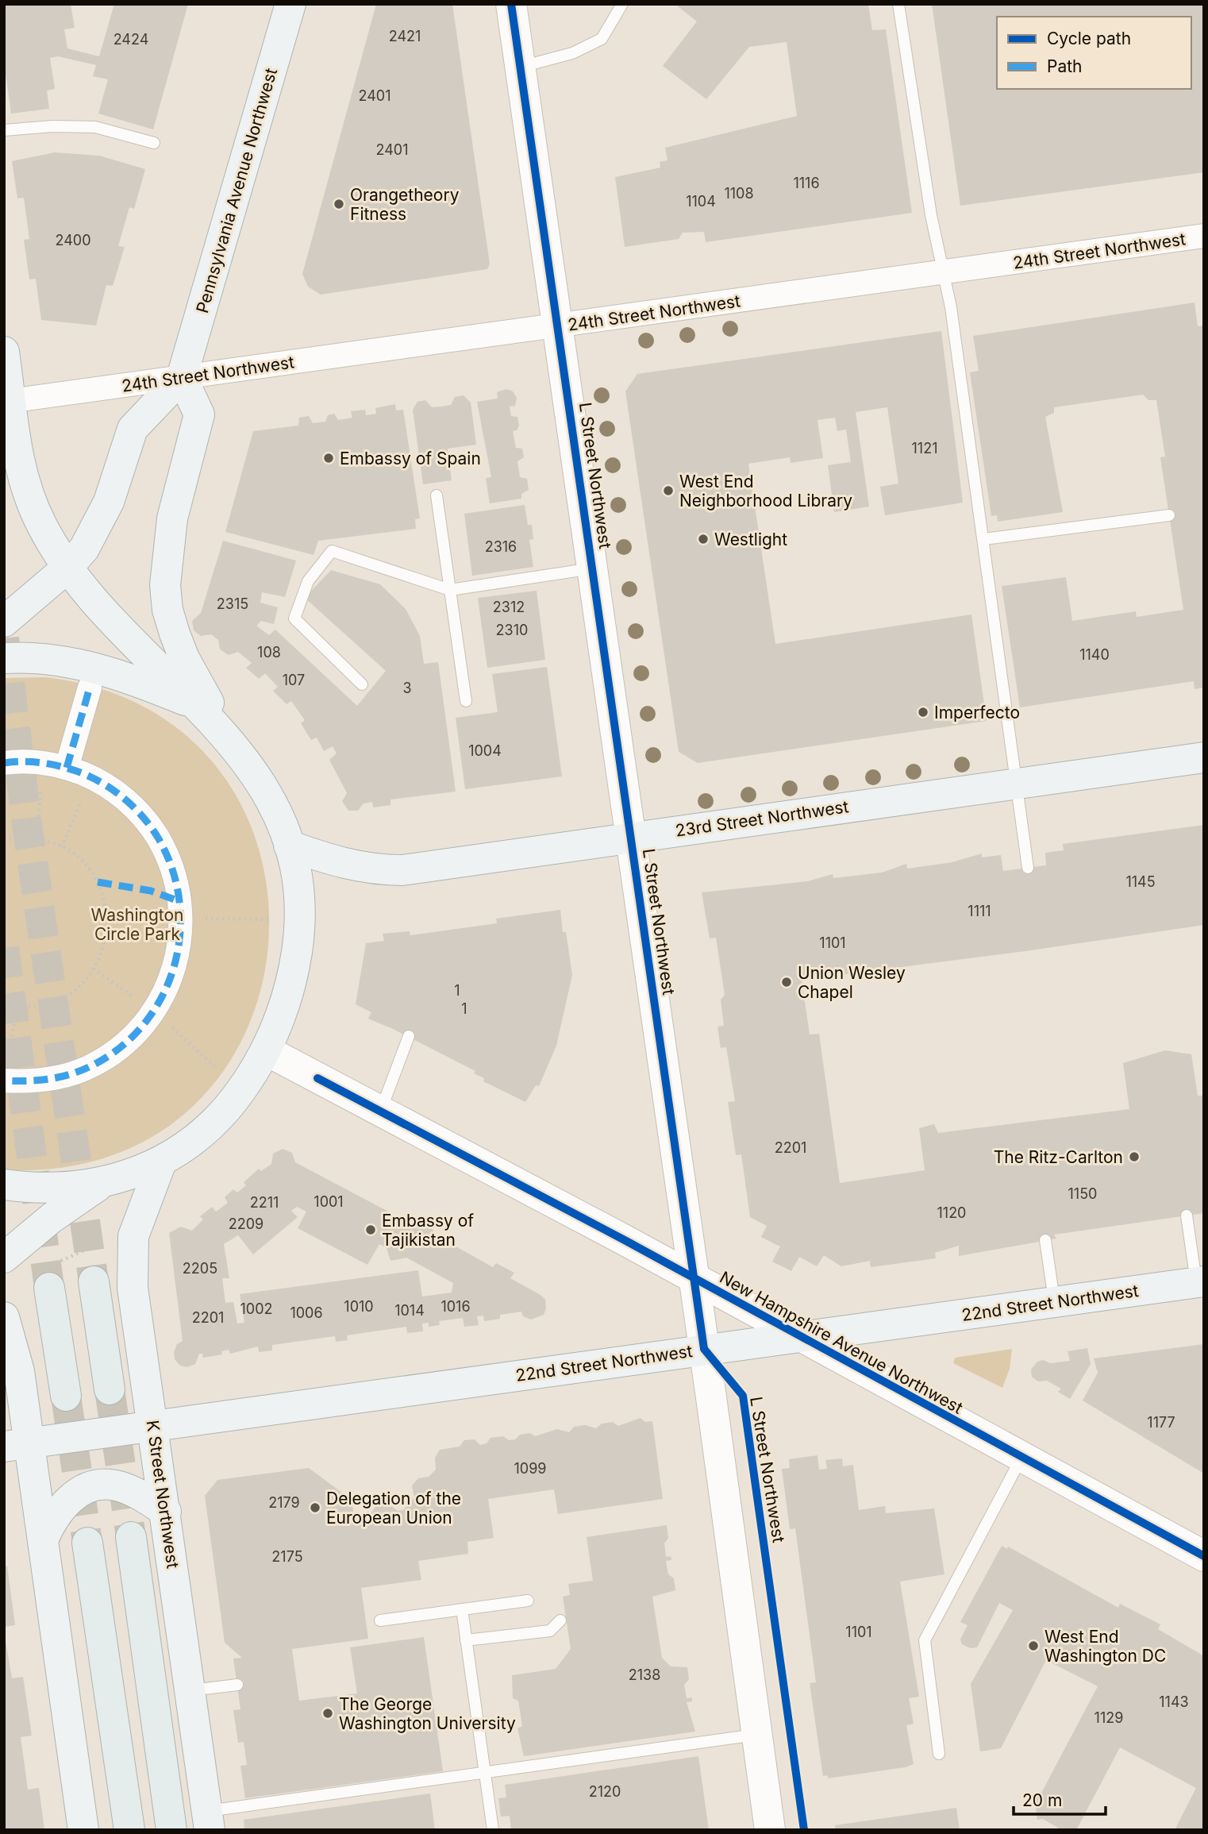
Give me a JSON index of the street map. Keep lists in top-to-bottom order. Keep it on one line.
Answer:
{"streets":{"main road":["Pennsylvania Avenue Northwest","L Street Northwest","23rd Street Northwest","22nd Street Northwest","New Hampshire Avenue Northwest","K Street Northwest"],"street":["24th Street Northwest"]},"crossings":[["Pennsylvania Avenue Northwest","24th Street Northwest"],["24th Street Northwest","L Street Northwest"],["L Street Northwest","23rd Street Northwest"],["L Street Northwest","22nd Street Northwest"],["L Street Northwest","New Hampshire Avenue Northwest"],["22nd Street Northwest","New Hampshire Avenue Northwest"],["22nd Street Northwest","K Street Northwest"]],"parks":["Washington Circle Park"],"places":["Orangetheory Fitness","Embassy of Spain","West End Neighborhood Library","Westlight","Imperfecto","Union Wesley Chapel","The Ritz-Carlton","Embassy of Tajikistan","Delegation of the European Union","West End Washington DC","The George Washington University"],"house_numbers":["2421","2424","2401","2401","1116","1108","1104","2400","1121","2316","2315","2312","2310","108","1140","107","3","1004","1145","1111","1101","1","1","2201","1150","1001","2211","1120","2209","2205","1010","1016","1002","1014","1006","2201","1177","1099","2179","2175","1101","2138","1143","1129","2120"],"legend":["Cycle path","Path"],"scale_bar":"20 m"}
